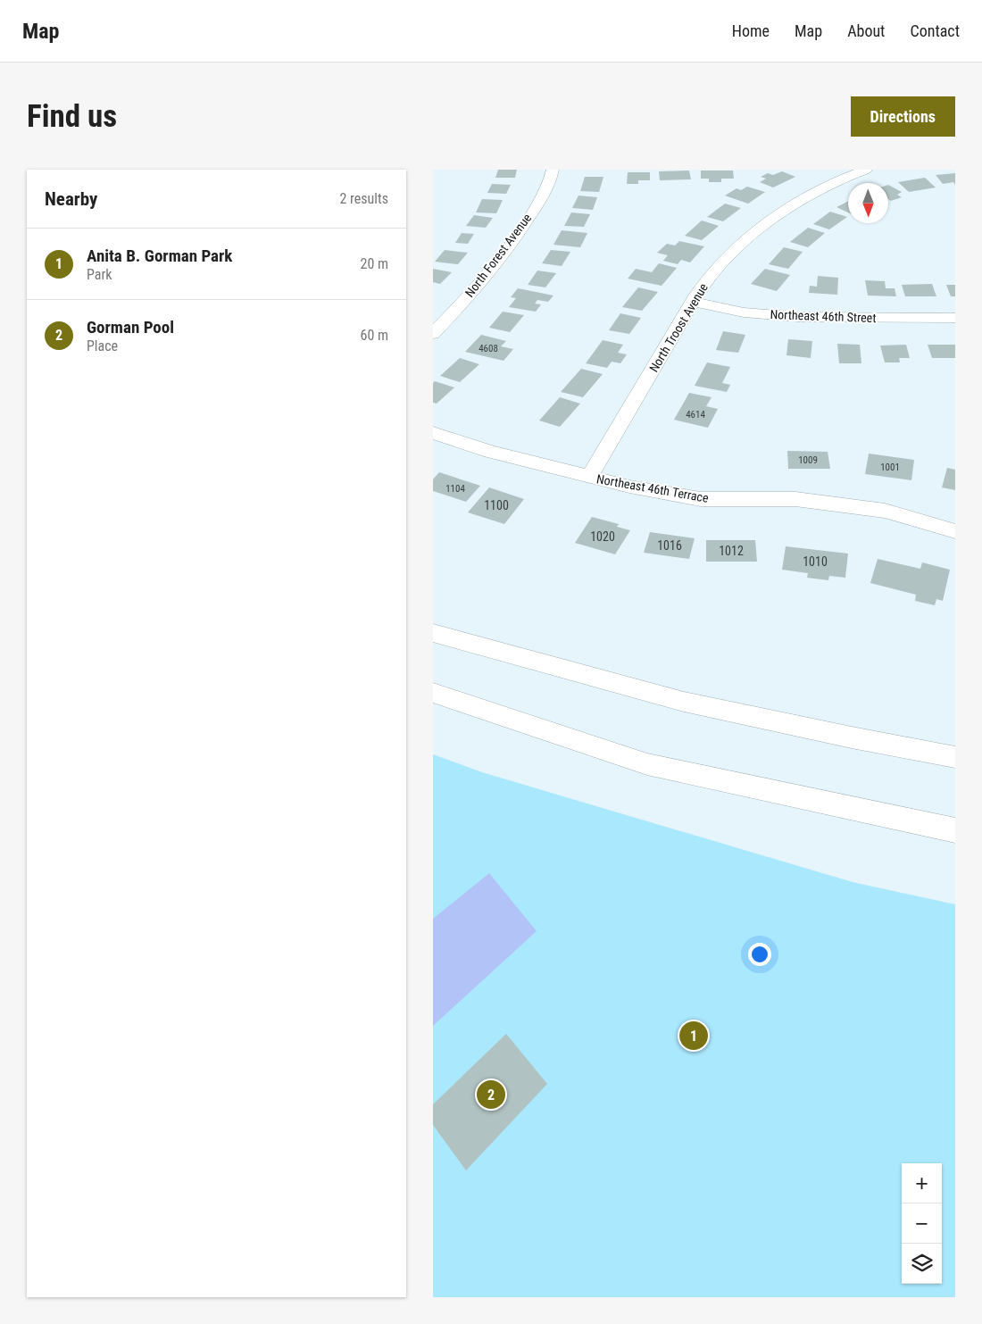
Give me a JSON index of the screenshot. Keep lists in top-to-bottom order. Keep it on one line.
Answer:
{"streets":{"main road":["North Forest Avenue","Northeast 46th Street","North Troost Avenue","Northeast 46th Terrace"]},"crossings":[["Northeast 46th Street","North Troost Avenue"],["North Troost Avenue","Northeast 46th Terrace"]],"house_numbers":["4608","4614","1009","1001","1104","1100","1020","1016","1012","1010"],"north":"bottom","page":{"header":"Map","nav":["Home","Map","About","Contact"],"buttons":"Directions","title":"Find us","heading":["Nearby","2 results"],"list":[{"mark":"1","name":"Anita B. Gorman Park","note":"Park","value":"20 m"},{"mark":"2","name":"Gorman Pool","note":"Place","value":"60 m"}],"pins":["1","2"],"map_buttons":["+","−"]}}
